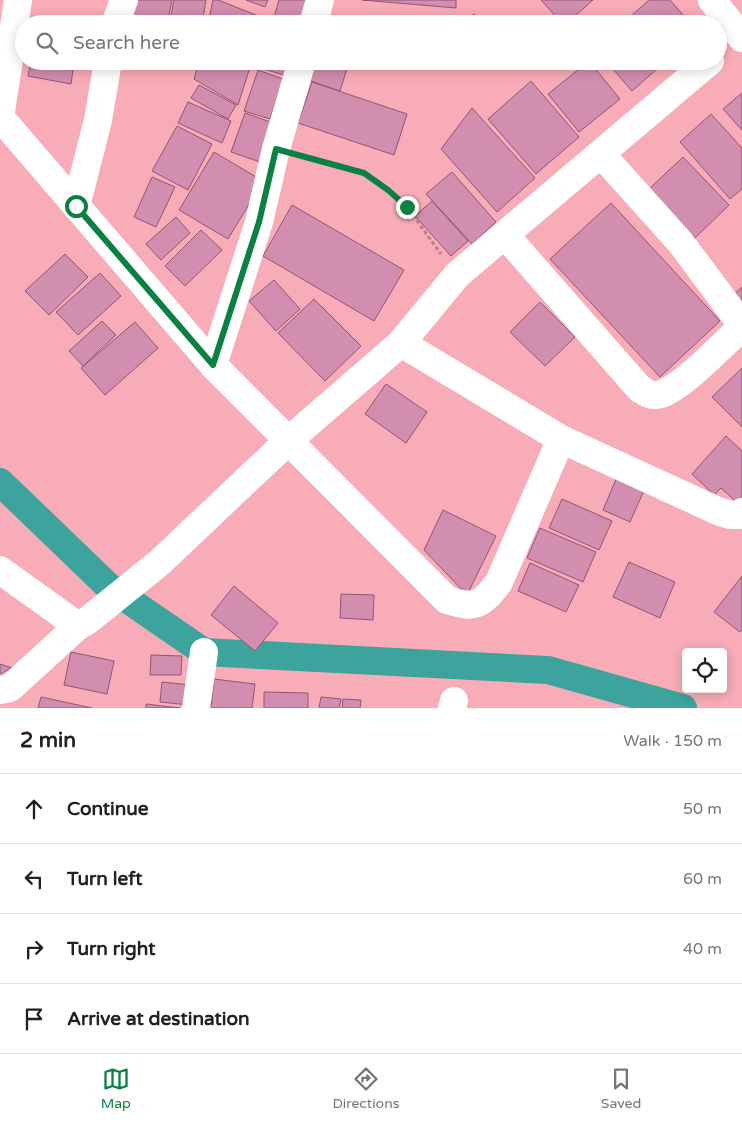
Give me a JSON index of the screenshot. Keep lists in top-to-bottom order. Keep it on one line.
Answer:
{"page":{"search":"Search here","heading":["2 min","Walk · 150 m"],"list":[["Continue","50 m"],["Turn left","60 m"],["Turn right","40 m"],"Arrive at destination"],"nav":["Map","Directions","Saved"]}}
